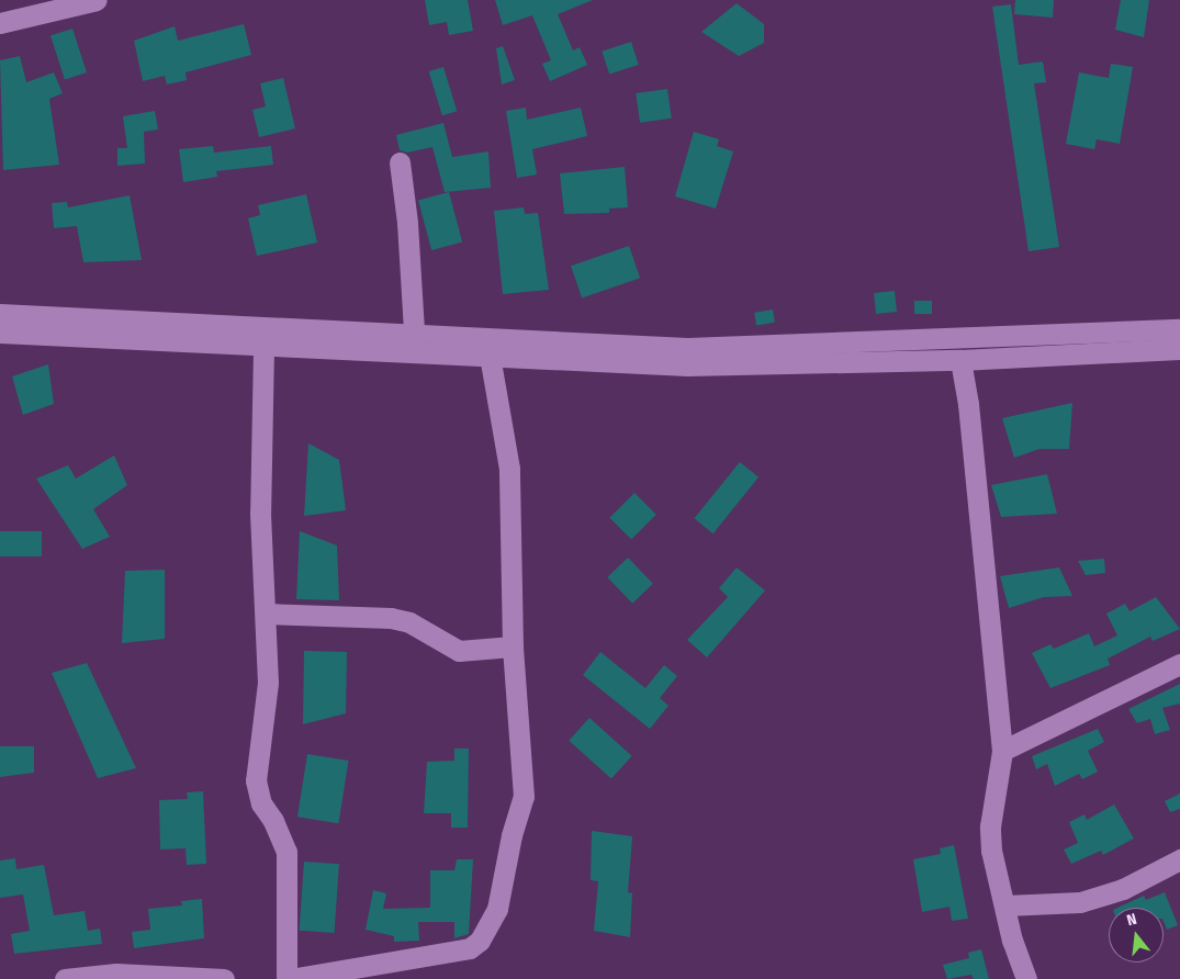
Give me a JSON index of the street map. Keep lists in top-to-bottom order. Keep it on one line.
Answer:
{"north":"top"}
